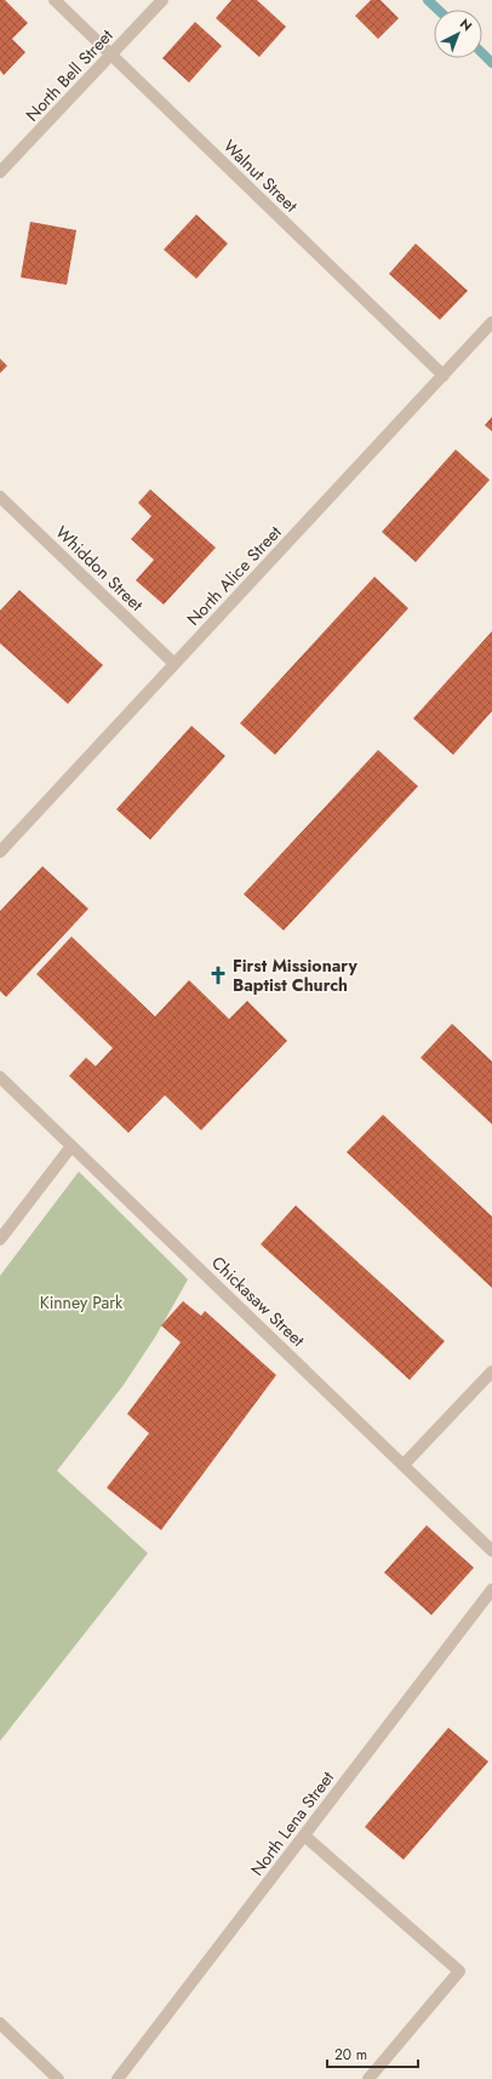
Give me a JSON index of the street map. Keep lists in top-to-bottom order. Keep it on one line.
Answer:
{"streets":{"street":["North Bell Street","Walnut Street","Whiddon Street","North Alice Street","Chickasaw Street","North Lena Street"]},"crossings":[["North Bell Street","Walnut Street"],["Walnut Street","North Alice Street"],["Whiddon Street","North Alice Street"]],"parks":["Kinney Park"],"places":{"church":["First Missionary Baptist Church"]},"scale_bar":"20 m","north":"top right"}
